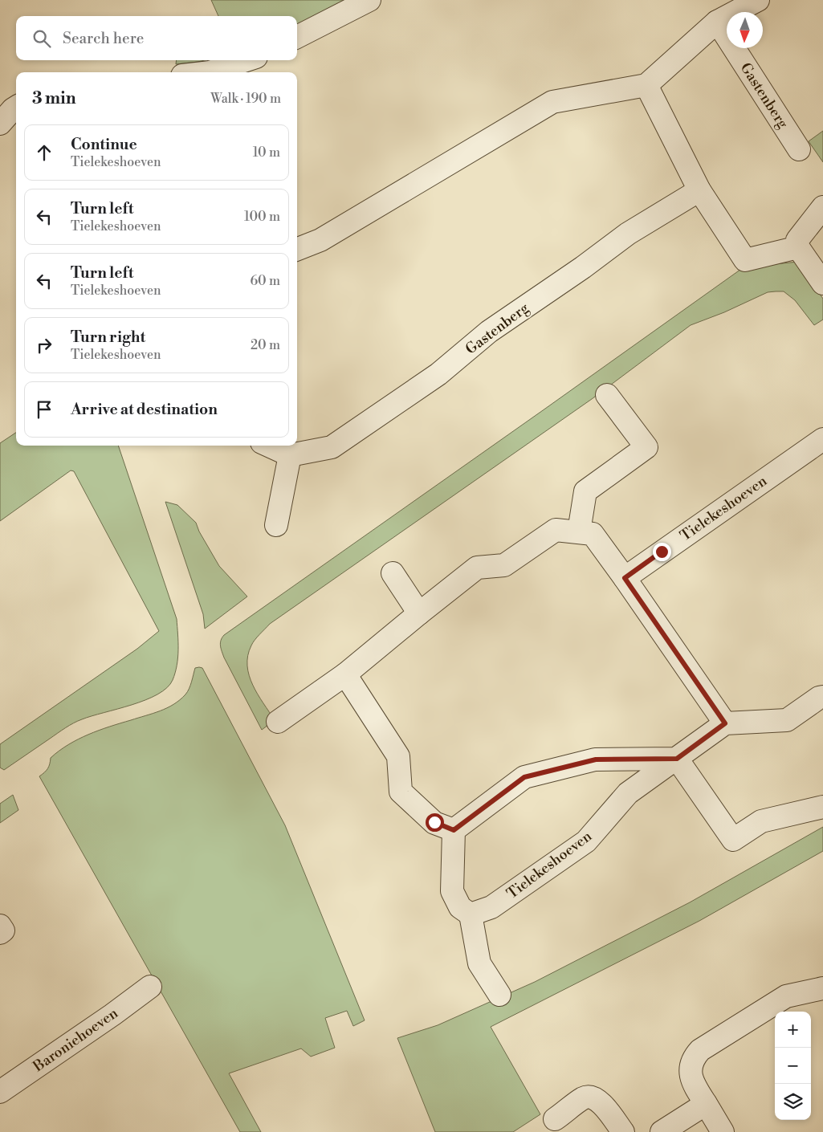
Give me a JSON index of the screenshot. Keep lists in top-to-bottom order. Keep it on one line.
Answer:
{"streets":{"street":["Gastenberg","Tielekeshoeven","Baroniehoeven"]},"north":"bottom","page":{"search":"Search here","heading":["3 min","Walk · 190 m"],"list":[["Continue","Tielekeshoeven","10 m"],["Turn left","Tielekeshoeven","100 m"],["Turn left","Tielekeshoeven","60 m"],["Turn right","Tielekeshoeven","20 m"],"Arrive at destination"],"map_buttons":["+","−"]}}
